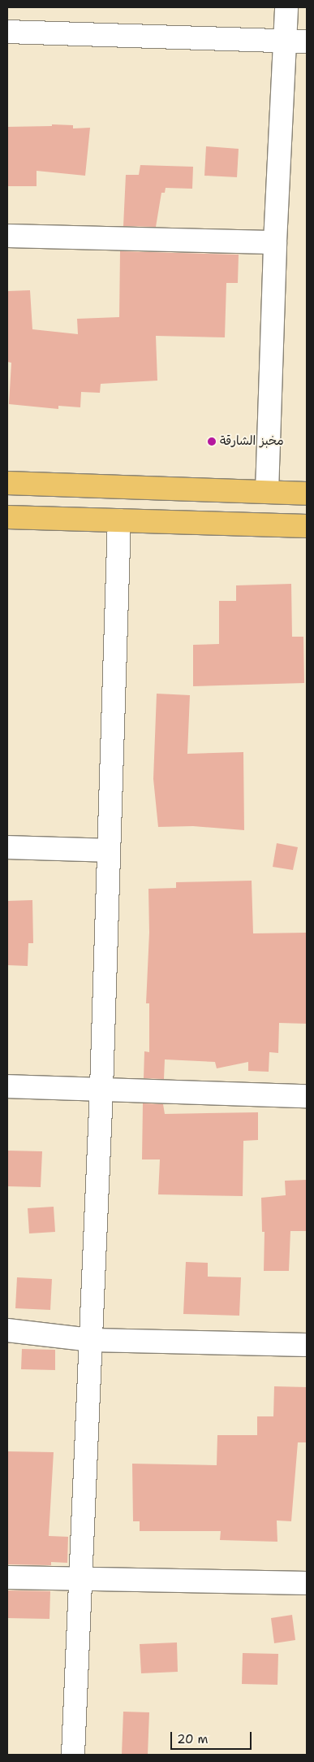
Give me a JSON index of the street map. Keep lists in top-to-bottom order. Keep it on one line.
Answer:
{"places":["مخبز الشارقة"],"scale_bar":"20 m"}
